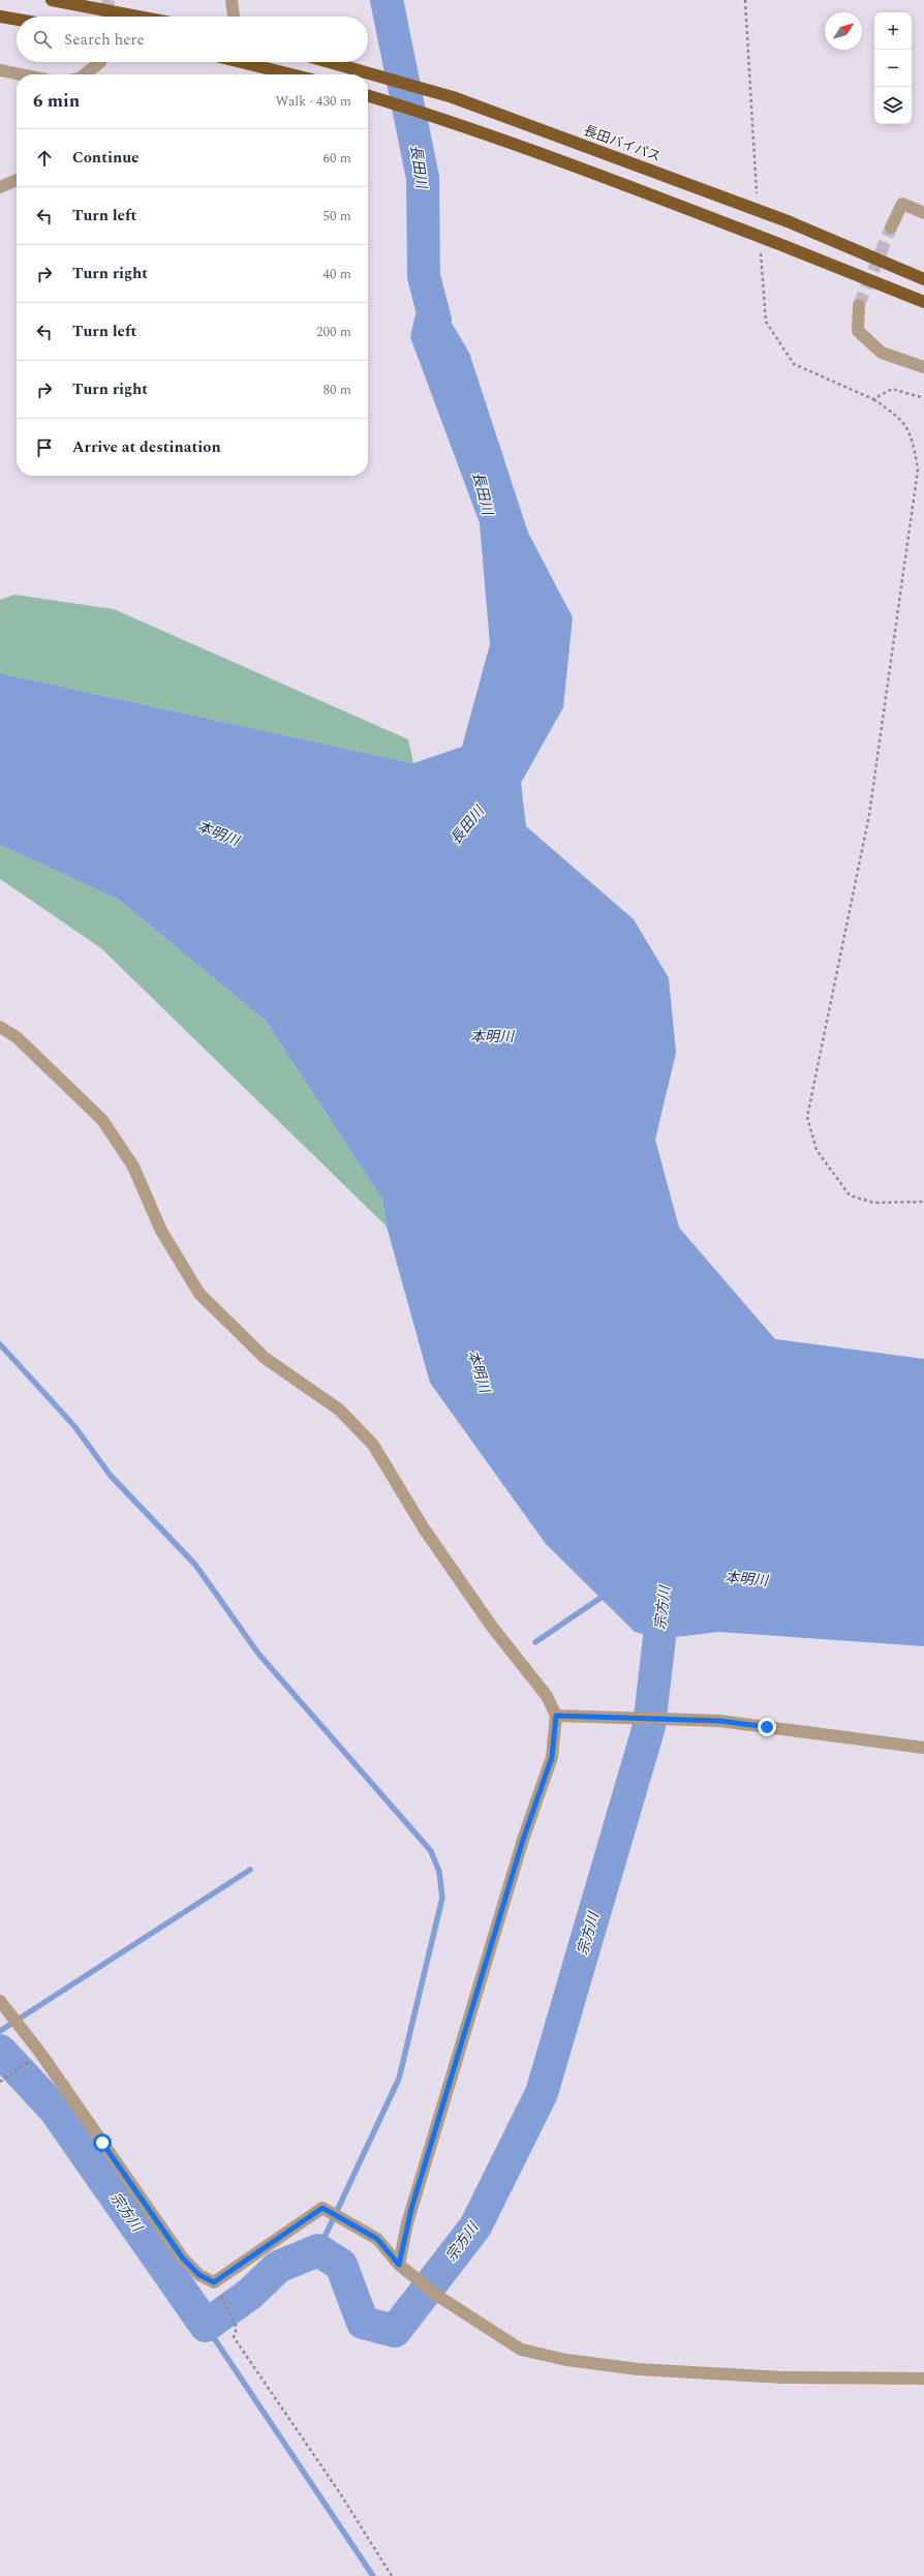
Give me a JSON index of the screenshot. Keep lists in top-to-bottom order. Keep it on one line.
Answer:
{"streets":{"highway":["長田バイパス"]},"water":["長田川","本明川","宗方川"],"north":"top right","page":{"map_buttons":["+","−"],"search":"Search here","heading":["6 min","Walk · 430 m"],"list":[["Continue","60 m"],["Turn left","50 m"],["Turn right","40 m"],["Turn left","200 m"],["Turn right","80 m"],"Arrive at destination"]}}
